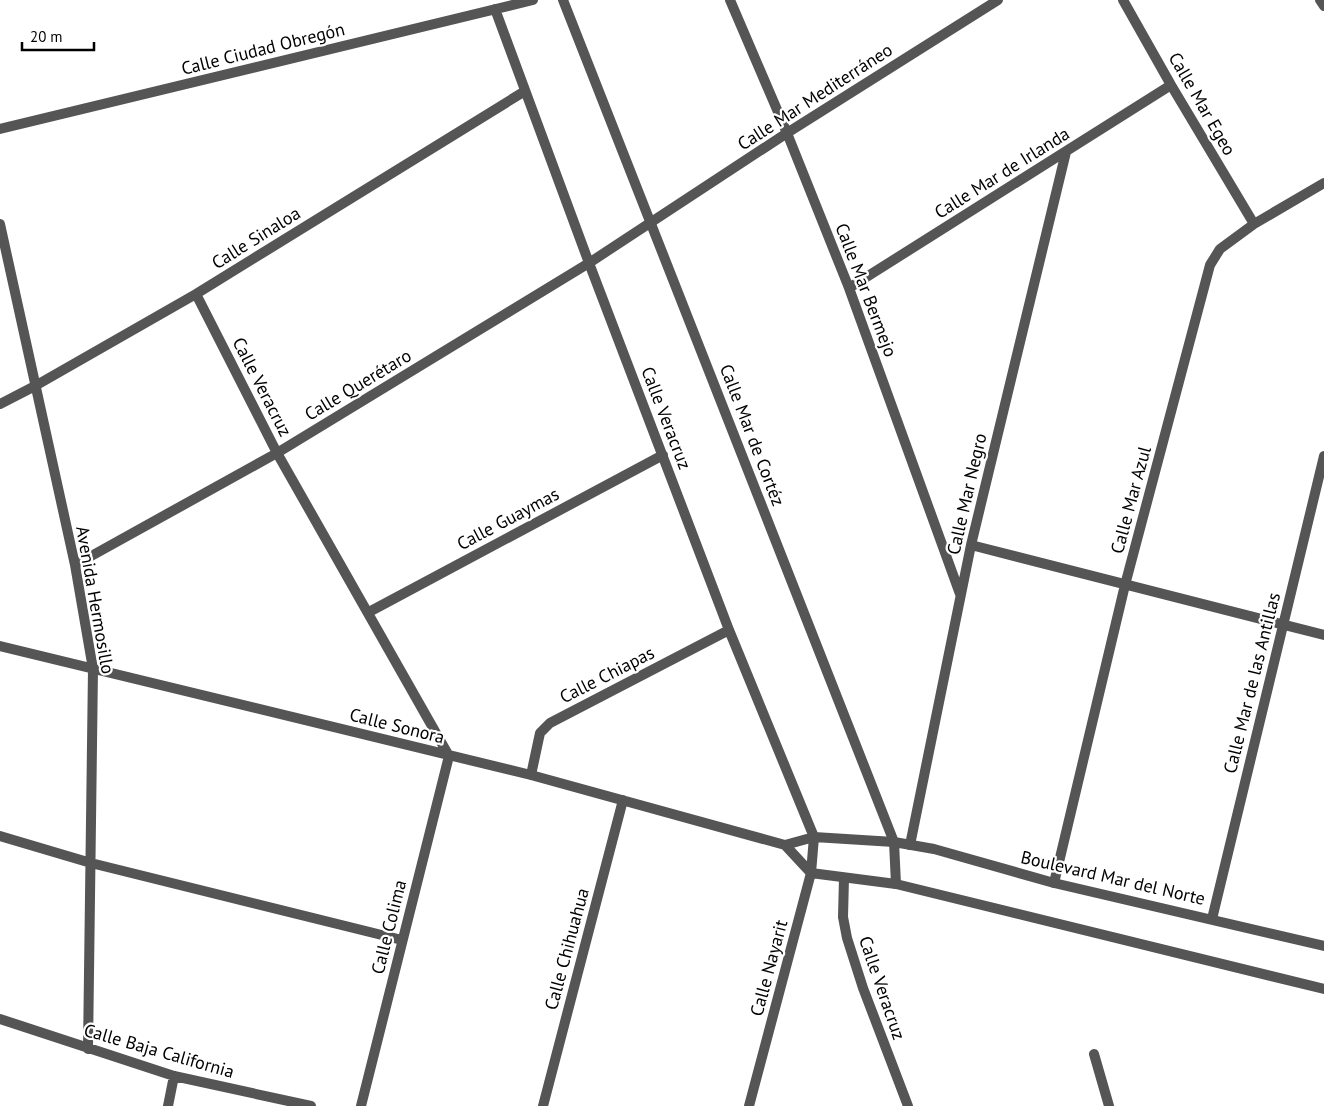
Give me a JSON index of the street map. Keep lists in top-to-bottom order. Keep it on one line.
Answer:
{"streets":{"street":["Calle Ciudad Obregón","Calle Mar Mediterráneo","Calle Mar Egeo","Calle Mar de Irlanda","Calle Sinaloa","Calle Mar Bermejo","Calle Querétaro","Calle Veracruz","Calle Mar de Cortéz","Calle Mar Negro","Calle Mar Azul","Calle Guaymas","Avenida Hermosillo","Calle Chiapas","Calle Mar de las Antillas","Calle Sonora","Boulevard Mar del Norte","Calle Colima","Calle Chihuahua","Calle Nayarit","Calle Baja California"]},"crossings":[["Calle Ciudad Obregón","Calle Veracruz"],["Calle Mar Mediterráneo","Calle Mar Bermejo"],["Calle Mar Mediterráneo","Calle Querétaro"],["Calle Mar Mediterráneo","Calle Mar de Cortéz"],["Calle Mar Egeo","Calle Mar de Irlanda"],["Calle Mar Egeo","Calle Mar Azul"],["Calle Mar de Irlanda","Calle Mar Bermejo"],["Calle Mar de Irlanda","Calle Mar Negro"],["Calle Sinaloa","Calle Veracruz"],["Calle Sinaloa","Avenida Hermosillo"],["Calle Mar Bermejo","Calle Mar Negro"],["Calle Querétaro","Calle Veracruz"],["Calle Querétaro","Calle Mar de Cortéz"],["Calle Querétaro","Avenida Hermosillo"],["Calle Veracruz","Calle Guaymas"],["Calle Veracruz","Calle Chiapas"],["Calle Veracruz","Calle Sonora"],["Calle Veracruz","Calle Colima"],["Calle Veracruz","Calle Nayarit"],["Calle Mar de Cortéz","Boulevard Mar del Norte"],["Calle Mar Negro","Boulevard Mar del Norte"],["Calle Mar Azul","Boulevard Mar del Norte"],["Avenida Hermosillo","Calle Sonora"],["Avenida Hermosillo","Calle Baja California"],["Calle Chiapas","Calle Sonora"],["Calle Mar de las Antillas","Boulevard Mar del Norte"],["Calle Sonora","Calle Colima"],["Calle Sonora","Calle Chihuahua"]],"scale_bar":"20 m"}
